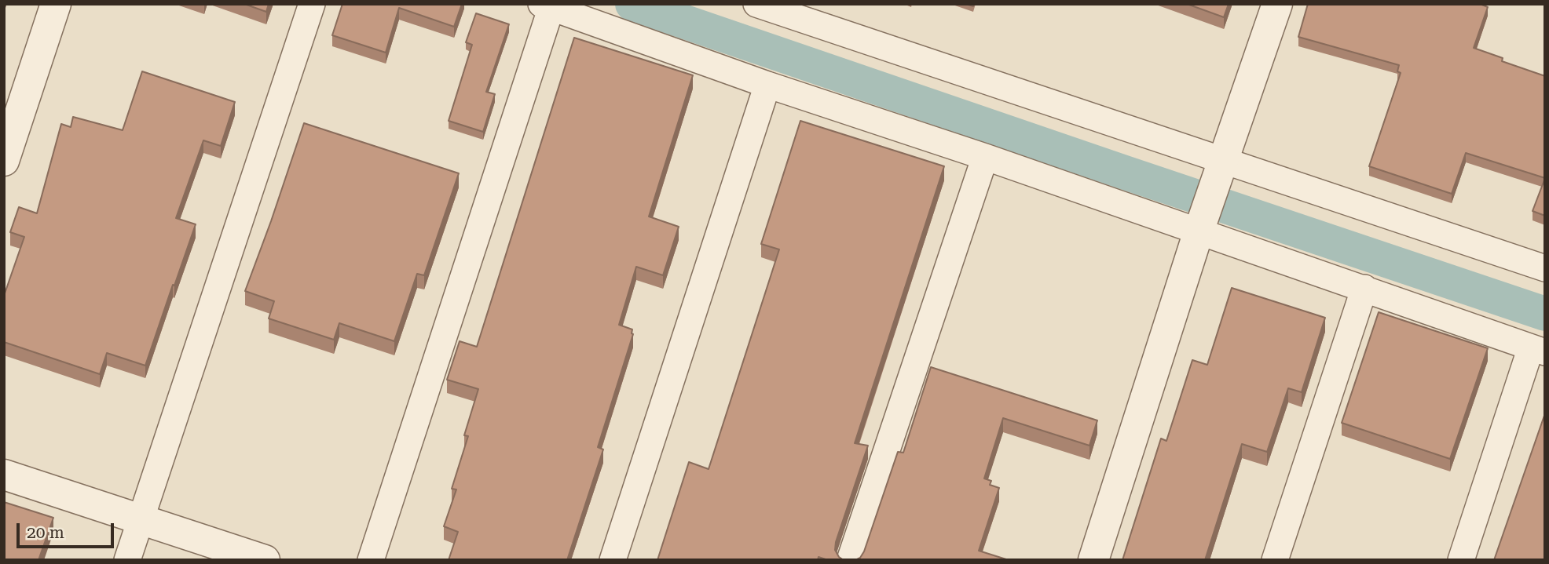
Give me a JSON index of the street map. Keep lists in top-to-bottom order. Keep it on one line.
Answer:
{"scale_bar":"20 m"}
